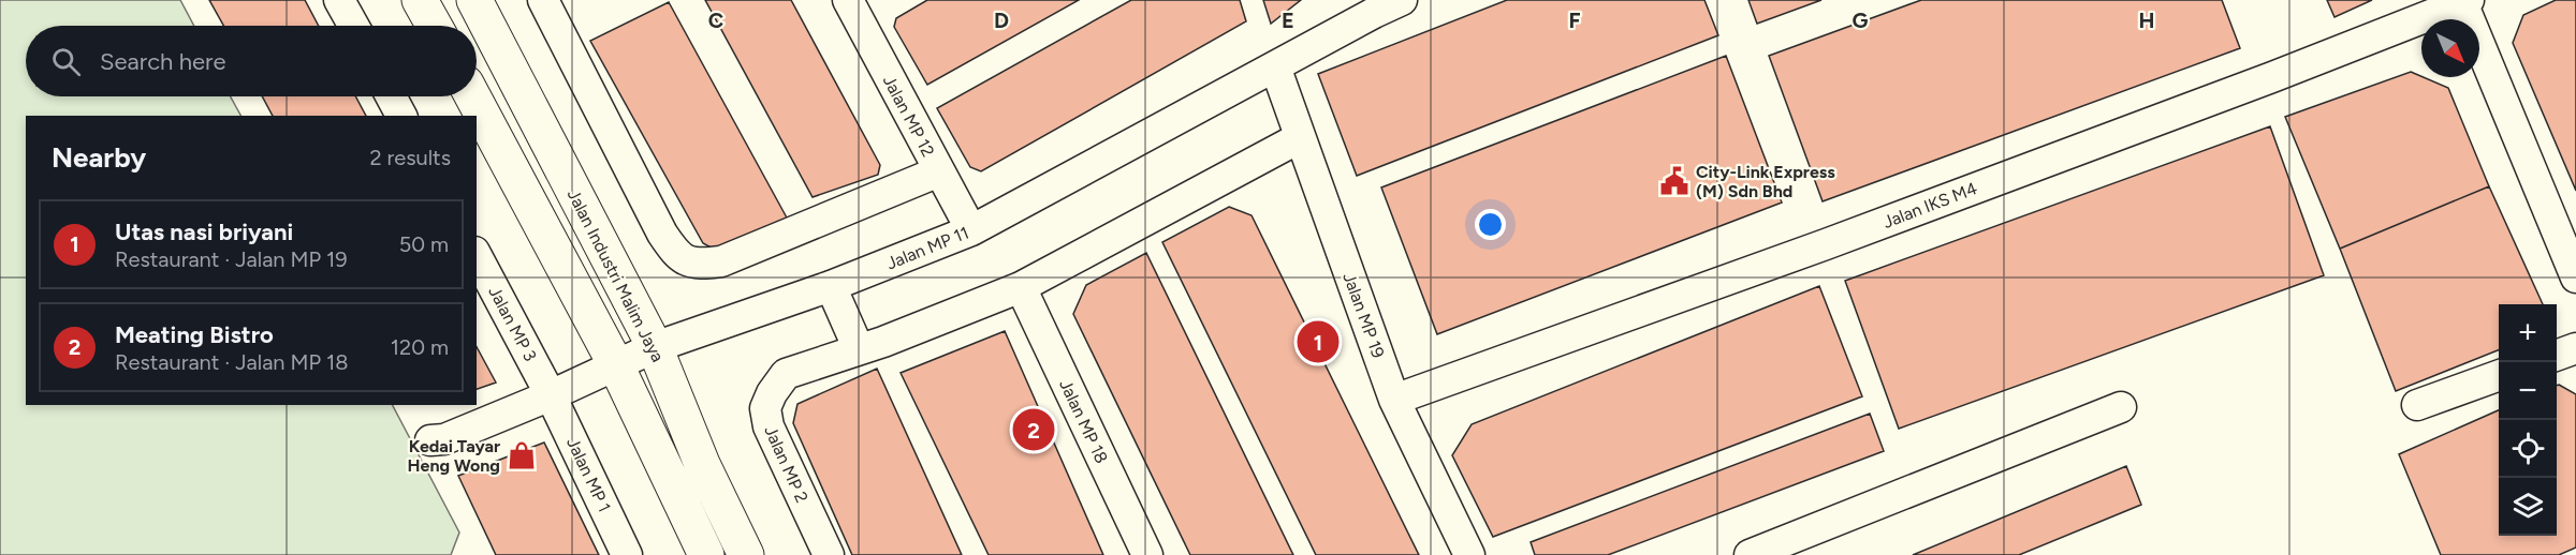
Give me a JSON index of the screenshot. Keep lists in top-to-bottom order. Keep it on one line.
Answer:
{"streets":{"main road":["Jalan Industri Malim Jaya"],"street":["Jalan MP 12","Jalan IKS M4","Jalan MP 11","Jalan MP 19","Jalan MP 3","Jalan MP 18","Jalan MP 2","Jalan MP 1"]},"crossings":[["Jalan MP 12","Jalan MP 11"],["Jalan IKS M4","Jalan MP 19"],["Jalan MP 11","Jalan Industri Malim Jaya"],["Jalan MP 11","Jalan MP 19"],["Jalan MP 11","Jalan MP 3"],["Jalan MP 11","Jalan MP 1"],["Jalan MP 3","Jalan MP 1"]],"places":{"public building":["City-Link Express (M) Sdn Bhd"],"shop":["Kedai Tayar Heng Wong"]},"north":"bottom right","page":{"search":"Search here","heading":["Nearby","2 results"],"list":[{"mark":"1","name":"Utas nasi briyani","note":"Restaurant · Jalan MP 19","value":"50 m"},{"mark":"2","name":"Meating Bistro","note":"Restaurant · Jalan MP 18","value":"120 m"}],"map_buttons":["+","−"],"pins":["1","2"]},"grid":{"columns":["C","D","E","F","G","H"]}}
